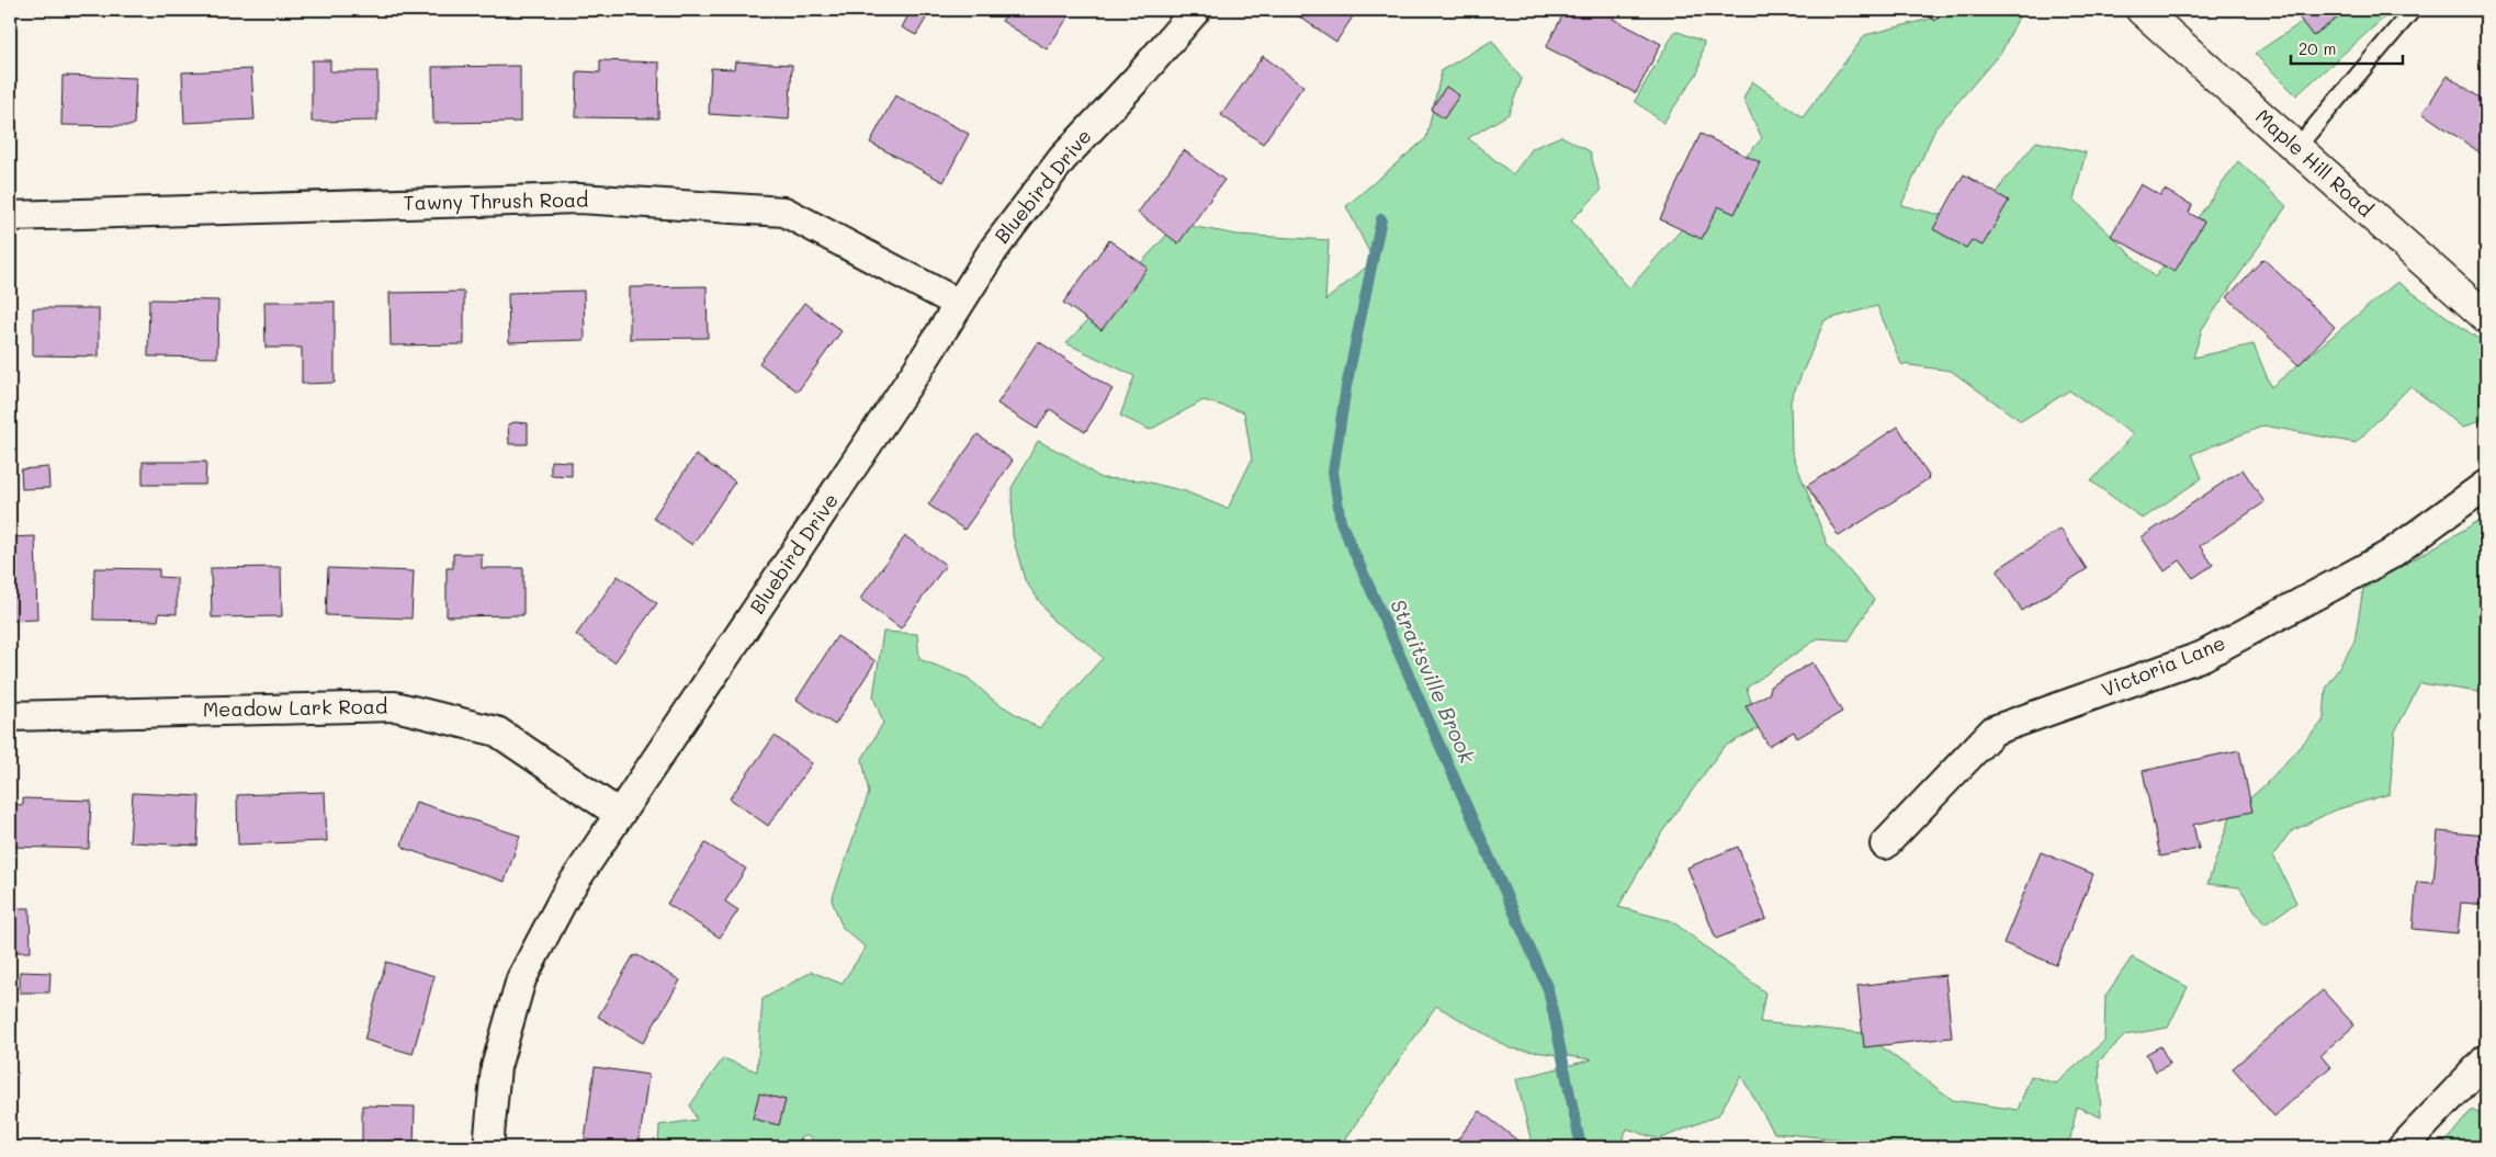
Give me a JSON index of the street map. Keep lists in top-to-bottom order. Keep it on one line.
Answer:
{"streets":{"street":["Maple Hill Road","Bluebird Drive","Tawny Thrush Road","Victoria Lane","Meadow Lark Road"]},"crossings":[["Bluebird Drive","Tawny Thrush Road"],["Bluebird Drive","Meadow Lark Road"]],"water":["Straitsville Brook"],"scale_bar":"20 m"}
